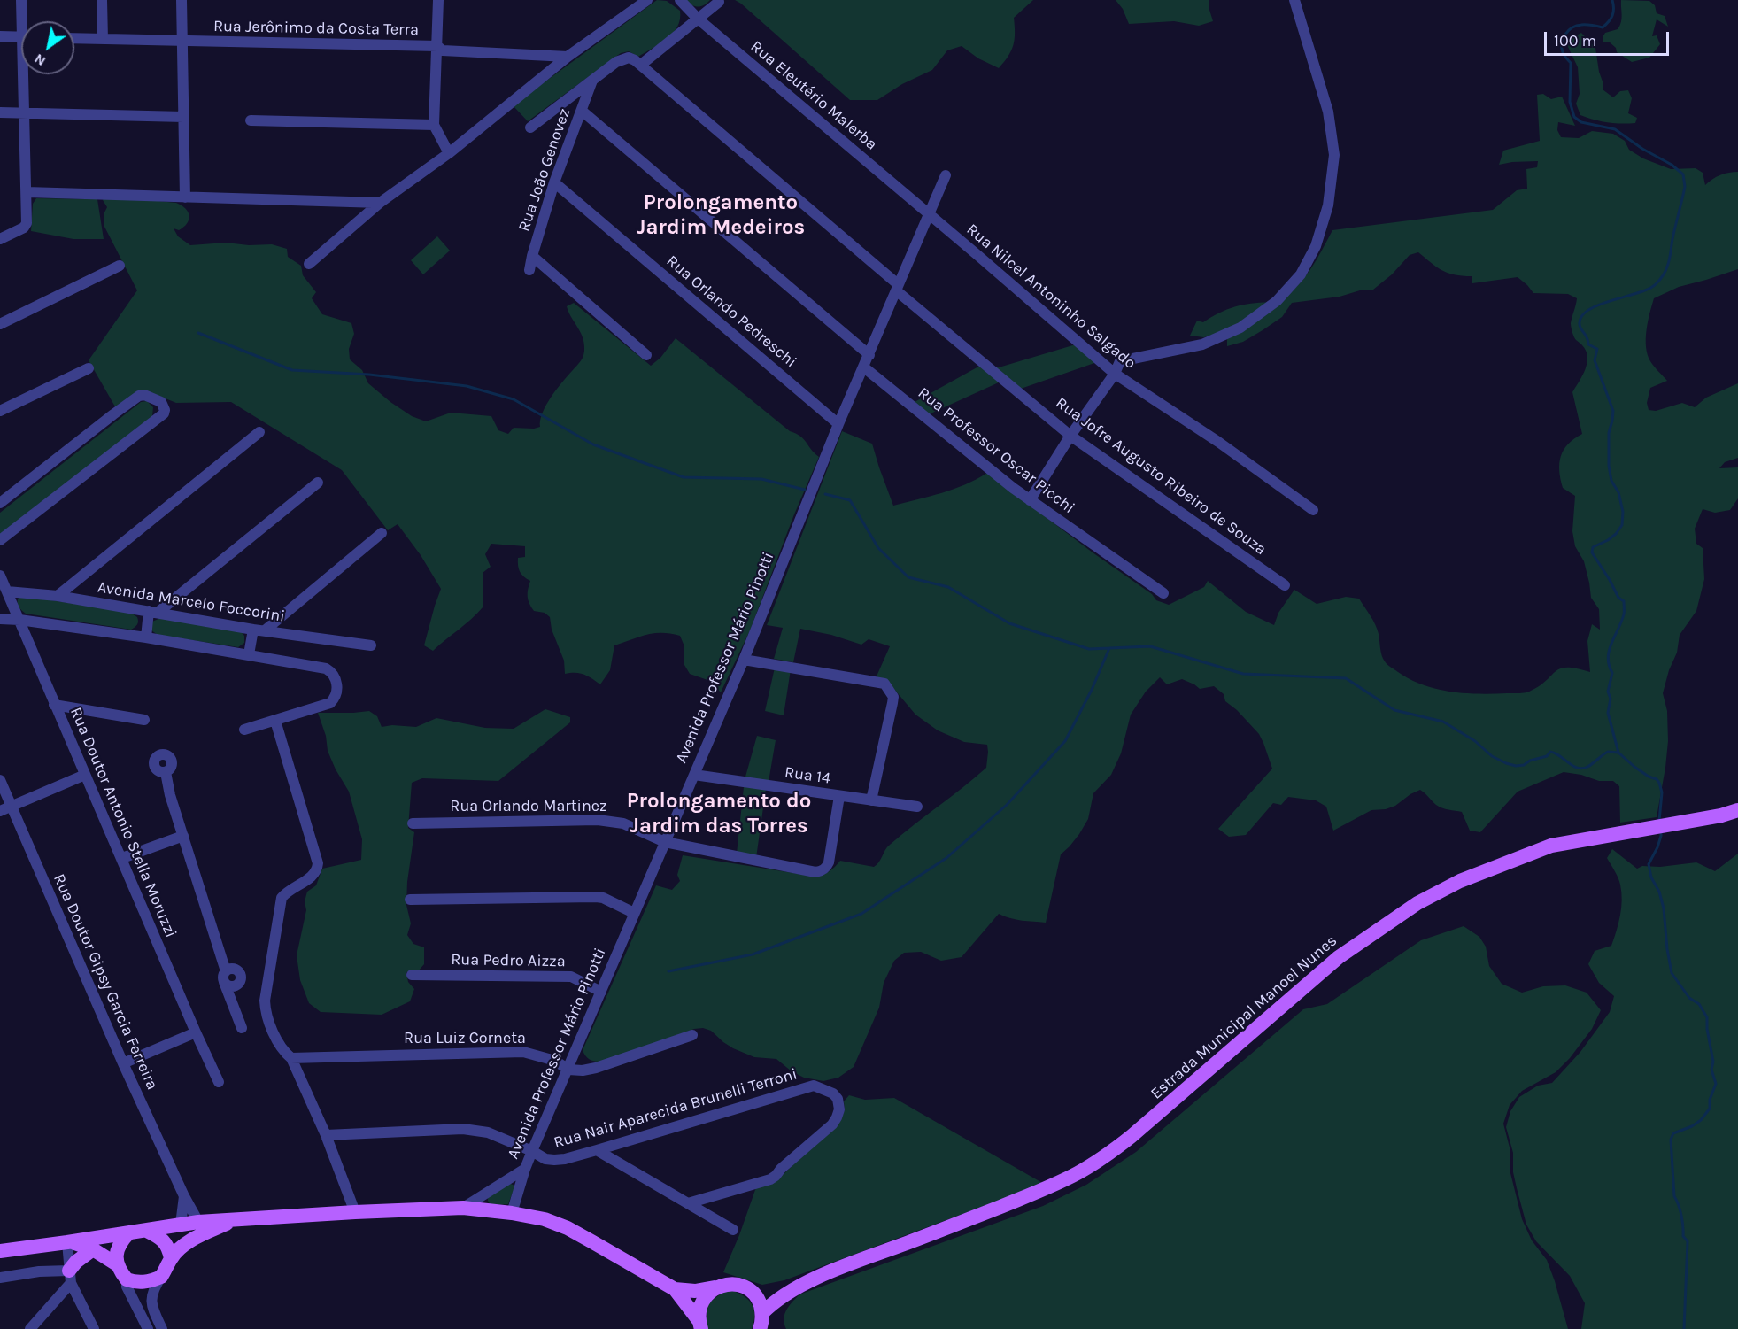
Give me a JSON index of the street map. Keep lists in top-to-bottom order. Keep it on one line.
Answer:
{"streets":{"main road":["Estrada Municipal Manoel Nunes"],"street":["Rua Jerônimo da Costa Terra","Rua Eleutério Malerba","Rua João Genovez","Rua Nilcel Antoninho Salgado","Rua Orlando Pedreschi","Rua Professor Oscar Picchi","Rua Jofre Augusto Ribeiro de Souza","Avenida Marcelo Foccorini","Avenida Professor Mário Pinotti","Rua 14","Rua Orlando Martinez","Rua Doutor Antonio Stella Moruzzi","Rua Pedro Aizza","Rua Doutor Gipsy Garcia Ferreira","Rua Luiz Corneta","Rua Nair Aparecida Brunelli Terroni"]},"crossings":[["Rua Eleutério Malerba","Rua Nilcel Antoninho Salgado"],["Rua Eleutério Malerba","Avenida Professor Mário Pinotti"],["Rua João Genovez","Rua Orlando Pedreschi"],["Rua Nilcel Antoninho Salgado","Avenida Professor Mário Pinotti"],["Rua Orlando Pedreschi","Avenida Professor Mário Pinotti"],["Rua Professor Oscar Picchi","Avenida Professor Mário Pinotti"],["Rua Jofre Augusto Ribeiro de Souza","Avenida Professor Mário Pinotti"],["Avenida Marcelo Foccorini","Rua Doutor Antonio Stella Moruzzi"],["Avenida Professor Mário Pinotti","Rua 14"],["Avenida Professor Mário Pinotti","Rua Orlando Martinez"],["Avenida Professor Mário Pinotti","Rua Pedro Aizza"],["Avenida Professor Mário Pinotti","Rua Luiz Corneta"],["Avenida Professor Mário Pinotti","Rua Nair Aparecida Brunelli Terroni"],["Rua 14","Rua Orlando Martinez"]],"districts":["Prolongamento Jardim Medeiros","Prolongamento do Jardim das Torres"],"scale_bar":"100 m","north":"bottom left"}
